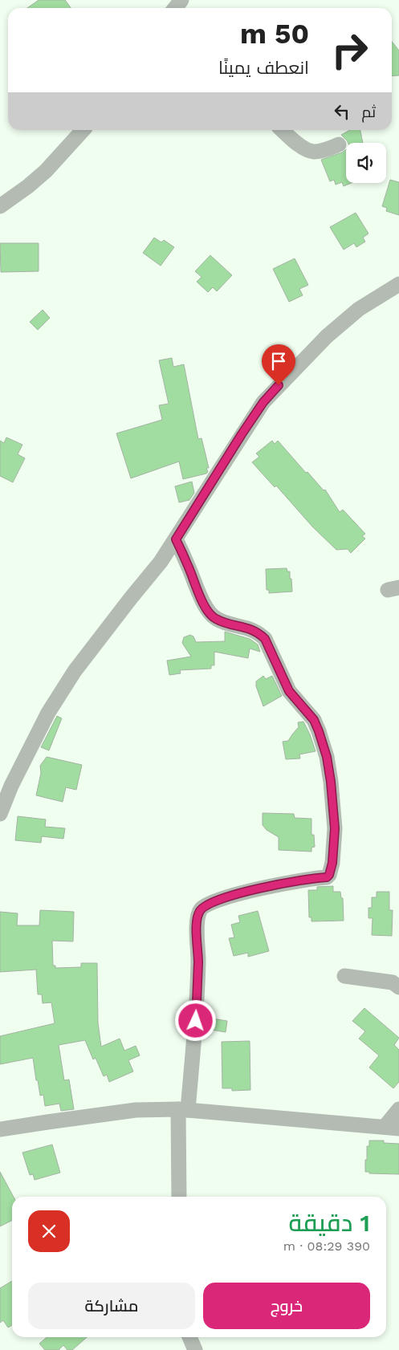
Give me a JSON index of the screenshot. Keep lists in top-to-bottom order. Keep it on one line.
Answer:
{"page":{"turn":["50 m","انعطف يمينًا"],"then":"ثم","heading":["1 دقيقة","390 m · 08:29"],"buttons":["خروج","مشاركة"]}}
